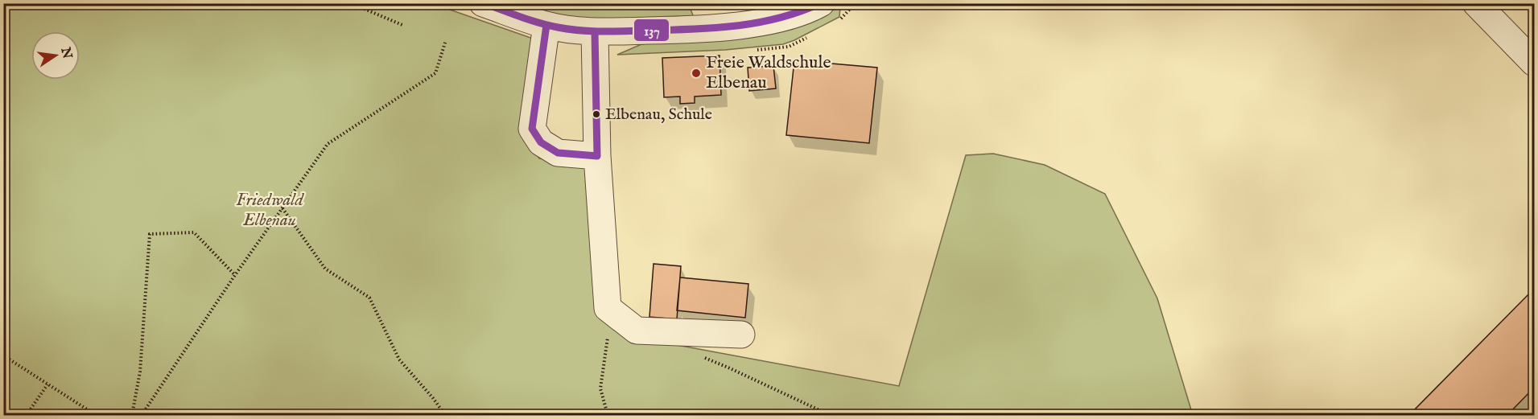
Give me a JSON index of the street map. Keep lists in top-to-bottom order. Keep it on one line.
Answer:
{"parks":["Friedwald Elbenau"],"places":["Freie Waldschule Elbenau","Elbenau, Schule"],"lines":["transit line 137"],"north":"right"}
